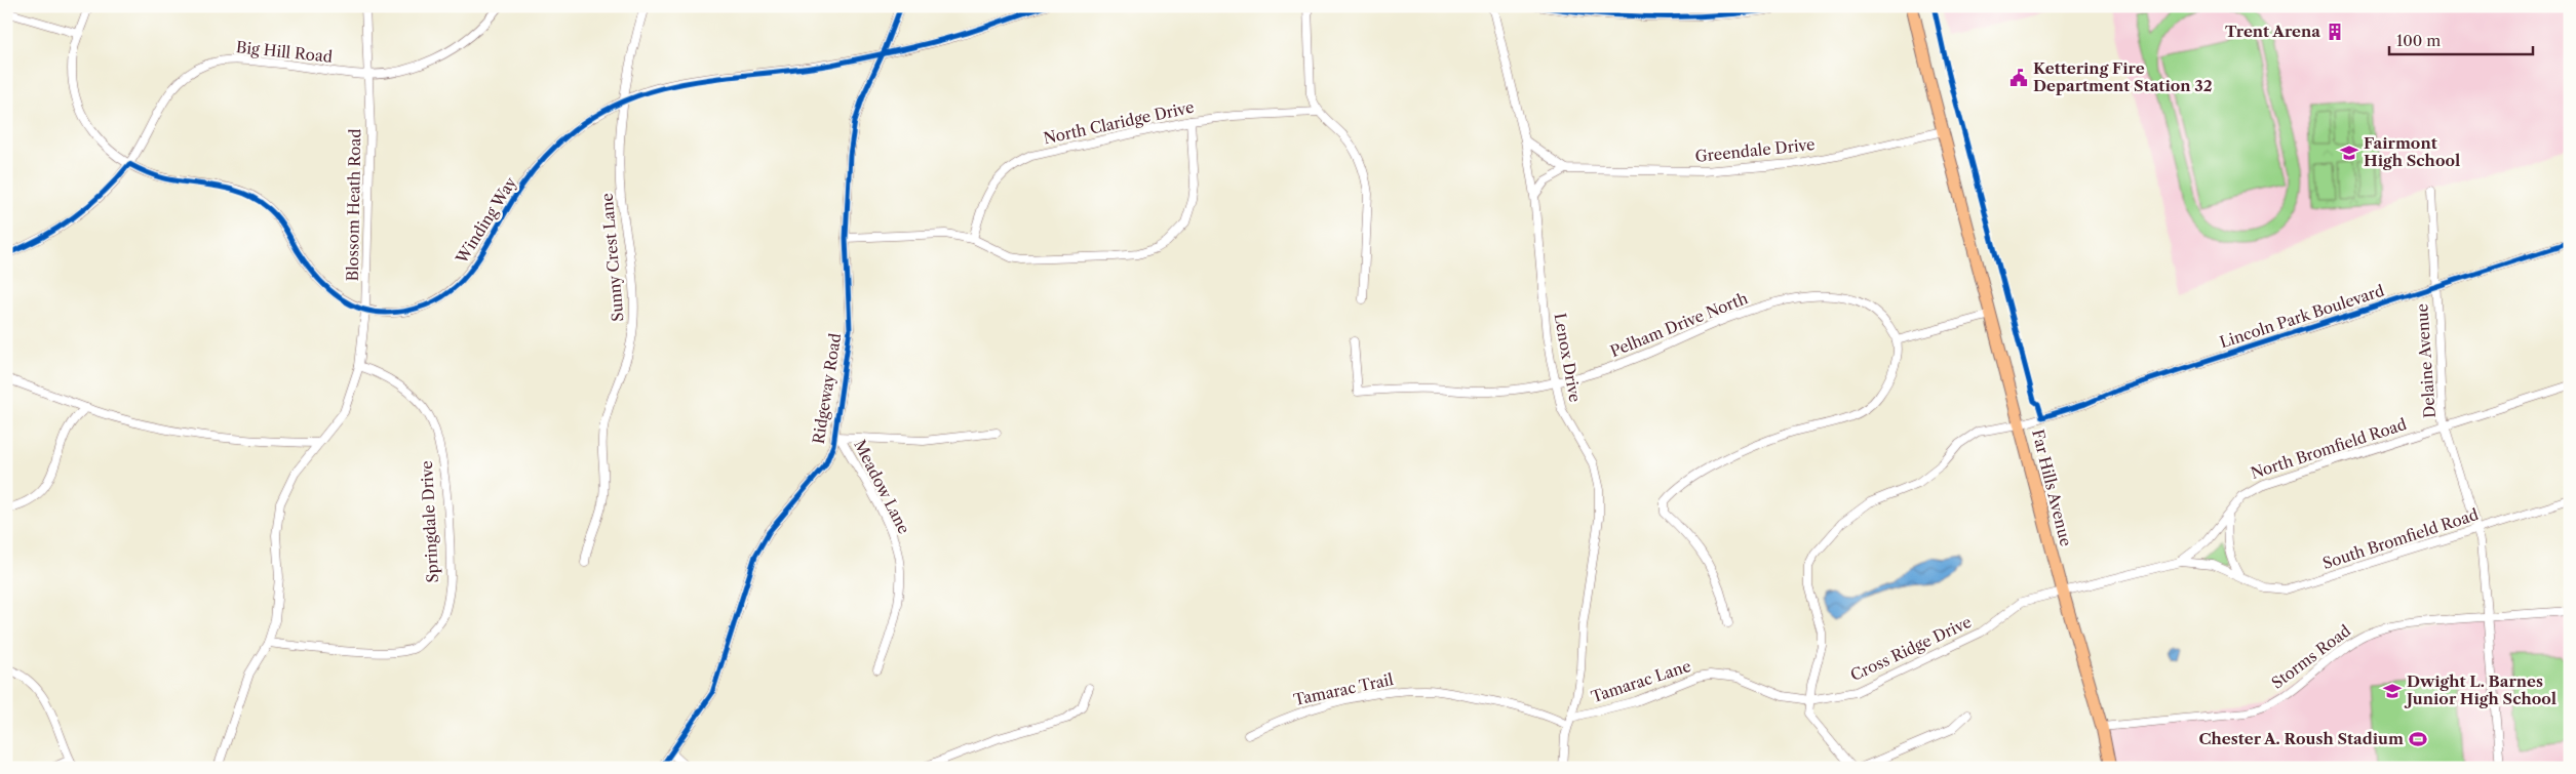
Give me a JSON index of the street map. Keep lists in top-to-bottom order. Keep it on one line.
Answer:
{"streets":{"main road":["Far Hills Avenue"],"street":["Big Hill Road","North Claridge Drive","Greendale Drive","Blossom Heath Road","Winding Way","Sunny Crest Lane","Lincoln Park Boulevard","Pelham Drive North","Lenox Drive","Delaine Avenue","Ridgeway Road","North Bromfield Road","Meadow Lane","Springdale Drive","South Bromfield Road","Cross Ridge Drive","Storms Road","Tamarac Lane","Tamarac Trail"]},"crossings":[["Big Hill Road","Blossom Heath Road"],["Big Hill Road","Winding Way"],["Greendale Drive","Far Hills Avenue"],["Blossom Heath Road","Winding Way"],["Blossom Heath Road","Springdale Drive"],["Winding Way","Sunny Crest Lane"],["Winding Way","Ridgeway Road"],["Lincoln Park Boulevard","Delaine Avenue"],["Lincoln Park Boulevard","Far Hills Avenue"],["Lincoln Park Boulevard","Cross Ridge Drive"],["Lincoln Park Boulevard","Tamarac Lane"],["Pelham Drive North","Lenox Drive"],["Lenox Drive","Tamarac Lane"],["Lenox Drive","Tamarac Trail"],["Delaine Avenue","North Bromfield Road"],["Delaine Avenue","South Bromfield Road"],["Delaine Avenue","Storms Road"],["Ridgeway Road","Meadow Lane"],["North Bromfield Road","Far Hills Avenue"],["North Bromfield Road","South Bromfield Road"],["North Bromfield Road","Cross Ridge Drive"],["Far Hills Avenue","Cross Ridge Drive"],["Far Hills Avenue","Storms Road"],["Cross Ridge Drive","Tamarac Lane"],["Tamarac Lane","Tamarac Trail"]],"places":{"building":["Trent Arena"],"public building":["Kettering Fire Department Station 32"],"school or university":["Fairmont High School","Dwight L. Barnes Junior High School"],"sports":["Chester A. Roush Stadium"]},"scale_bar":"100 m"}
